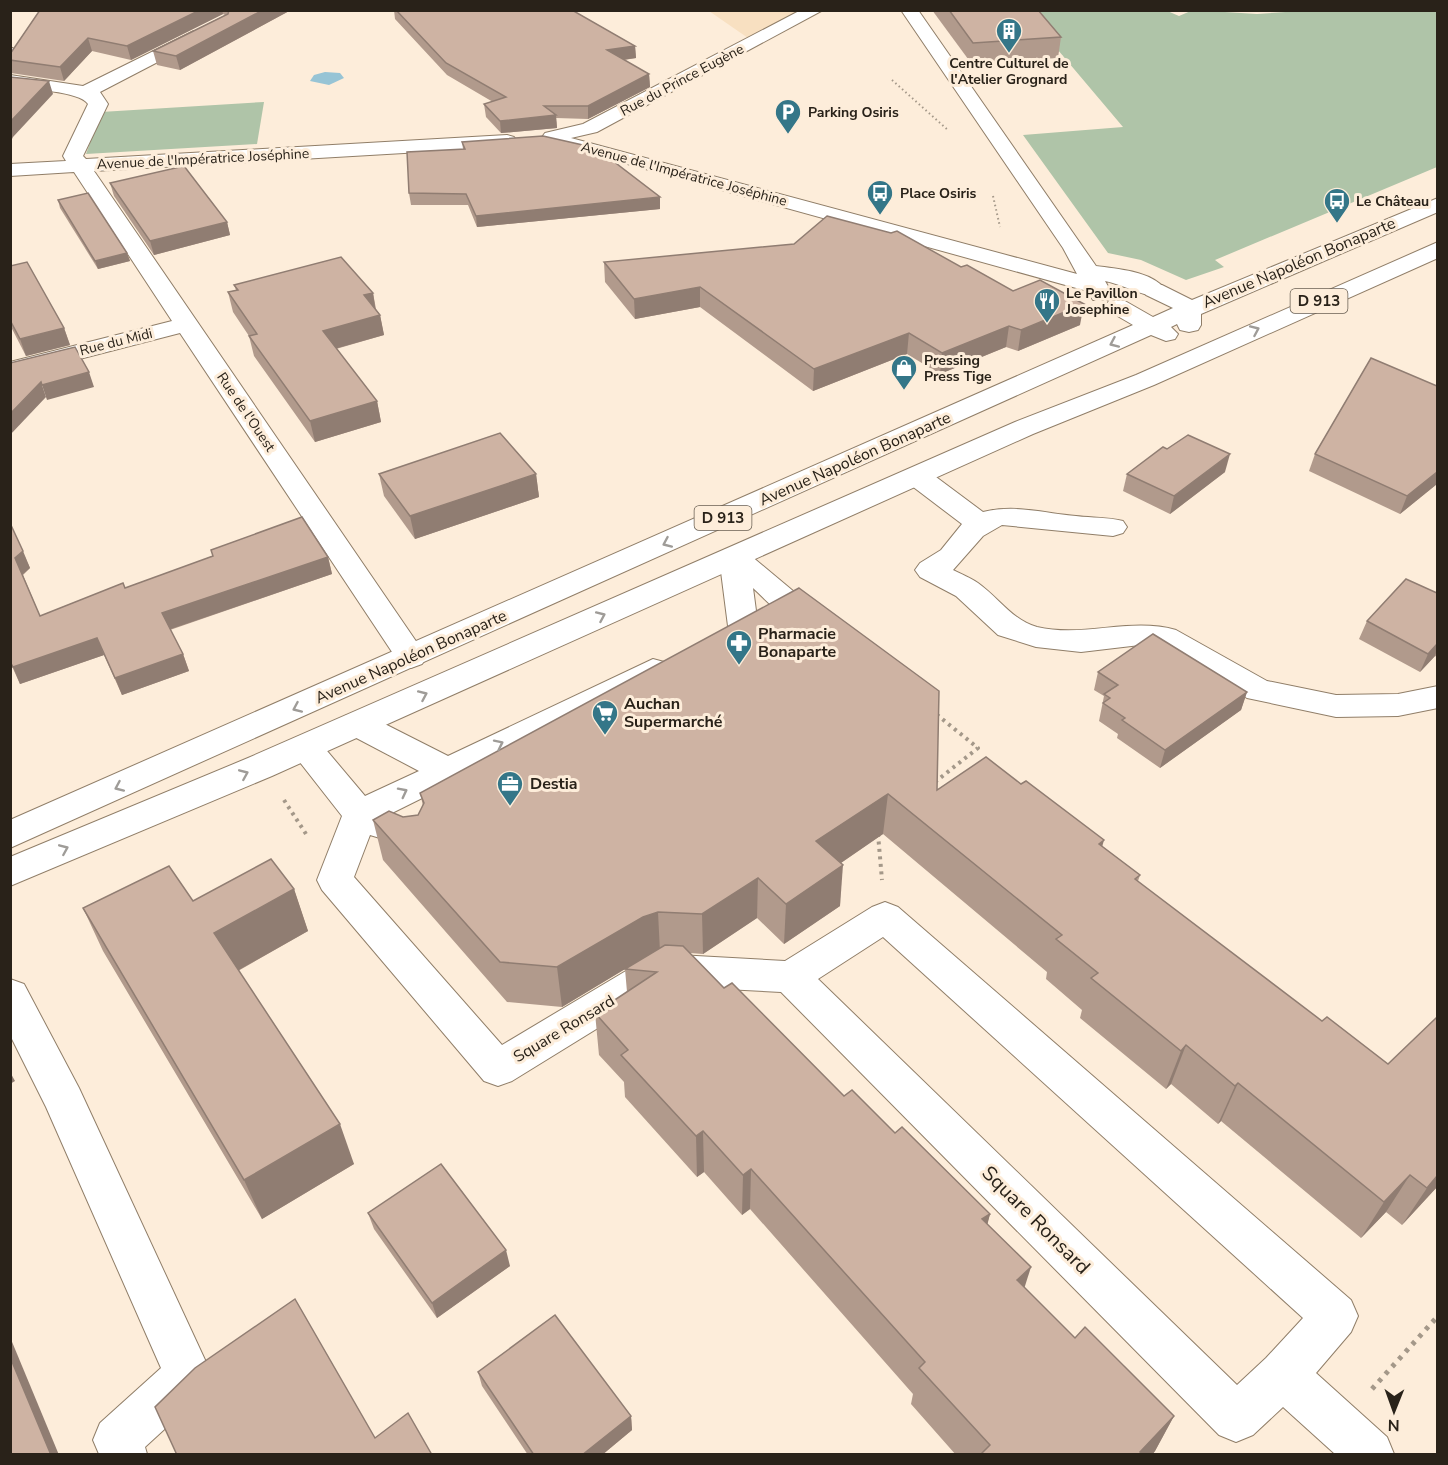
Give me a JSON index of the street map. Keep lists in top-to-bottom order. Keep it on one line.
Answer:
{"streets":{"street":["Rue du Prince Eugène","Avenue de l'Impératrice Joséphine","Avenue Napoléon Bonaparte","D 913","Rue du Midi","Rue de l'Ouest","Square Ronsard"]},"crossings":[["Rue du Prince Eugène","Avenue de l'Impératrice Joséphine"],["Avenue de l'Impératrice Joséphine","Avenue Napoléon Bonaparte"],["Avenue de l'Impératrice Joséphine","Rue de l'Ouest"],["Avenue Napoléon Bonaparte","Rue de l'Ouest"],["Rue du Midi","Rue de l'Ouest"]],"places":{"building":["Centre Culturel de l'Atelier Grognard"],"parking":["Parking Osiris"],"bus stop":["Place Osiris","Le Château"],"restaurant":["Le Pavillon Josephine"],"shop":["Pressing Press Tige"],"pharmacy":["Pharmacie Bonaparte"],"supermarket":["Auchan Supermarché"],"office":["Destia"]},"north":"bottom"}
